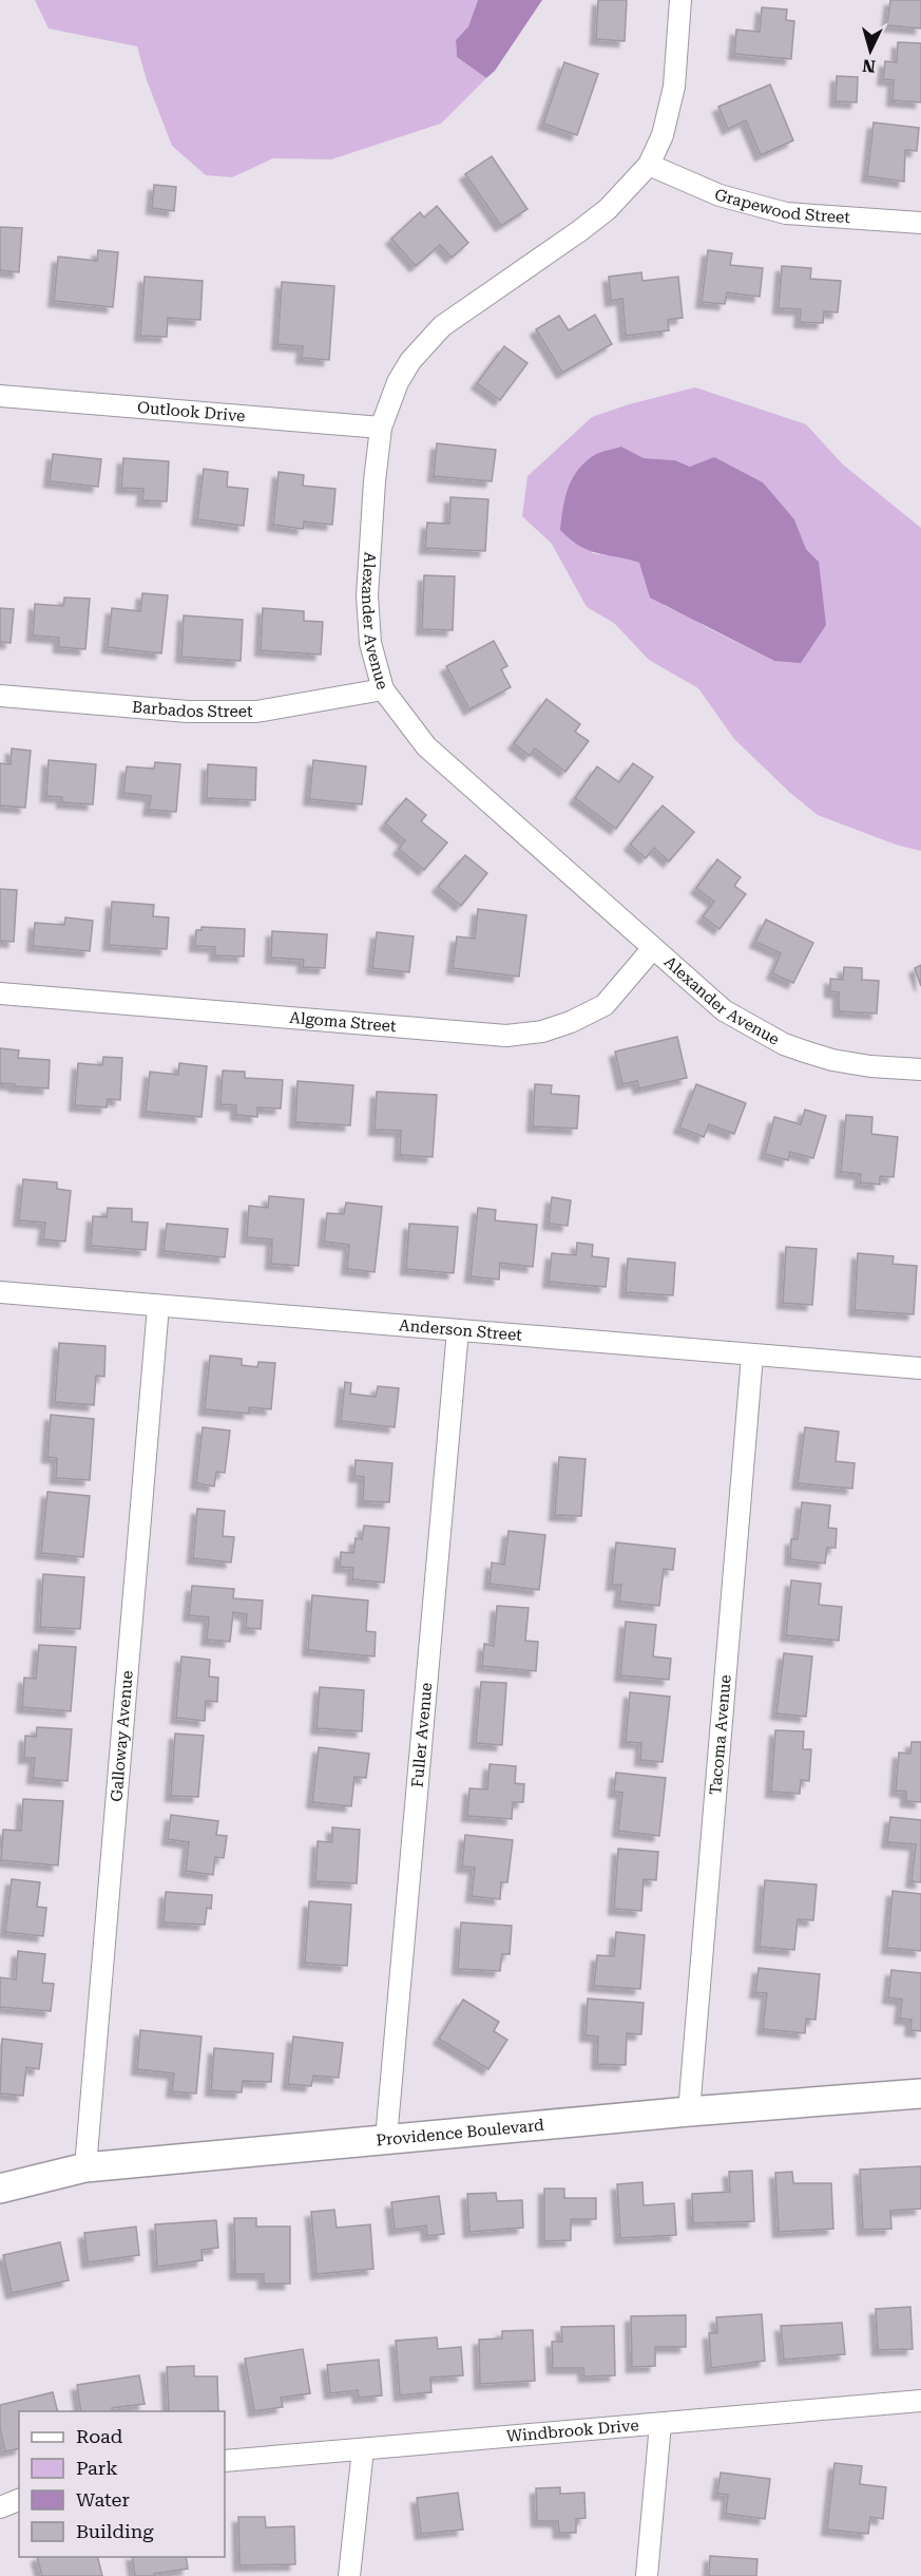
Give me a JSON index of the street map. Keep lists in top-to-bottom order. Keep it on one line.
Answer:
{"streets":{"main road":["Providence Boulevard"],"street":["Grapewood Street","Outlook Drive","Alexander Avenue","Barbados Street","Algoma Street","Anderson Street","Tacoma Avenue","Fuller Avenue","Galloway Avenue","Windbrook Drive"]},"crossings":[["Grapewood Street","Alexander Avenue"],["Outlook Drive","Alexander Avenue"],["Alexander Avenue","Barbados Street"],["Alexander Avenue","Algoma Street"],["Anderson Street","Tacoma Avenue"],["Anderson Street","Fuller Avenue"],["Anderson Street","Galloway Avenue"],["Tacoma Avenue","Providence Boulevard"],["Fuller Avenue","Providence Boulevard"],["Galloway Avenue","Providence Boulevard"]],"legend":["Road","Park","Water","Building"],"north":"bottom"}
